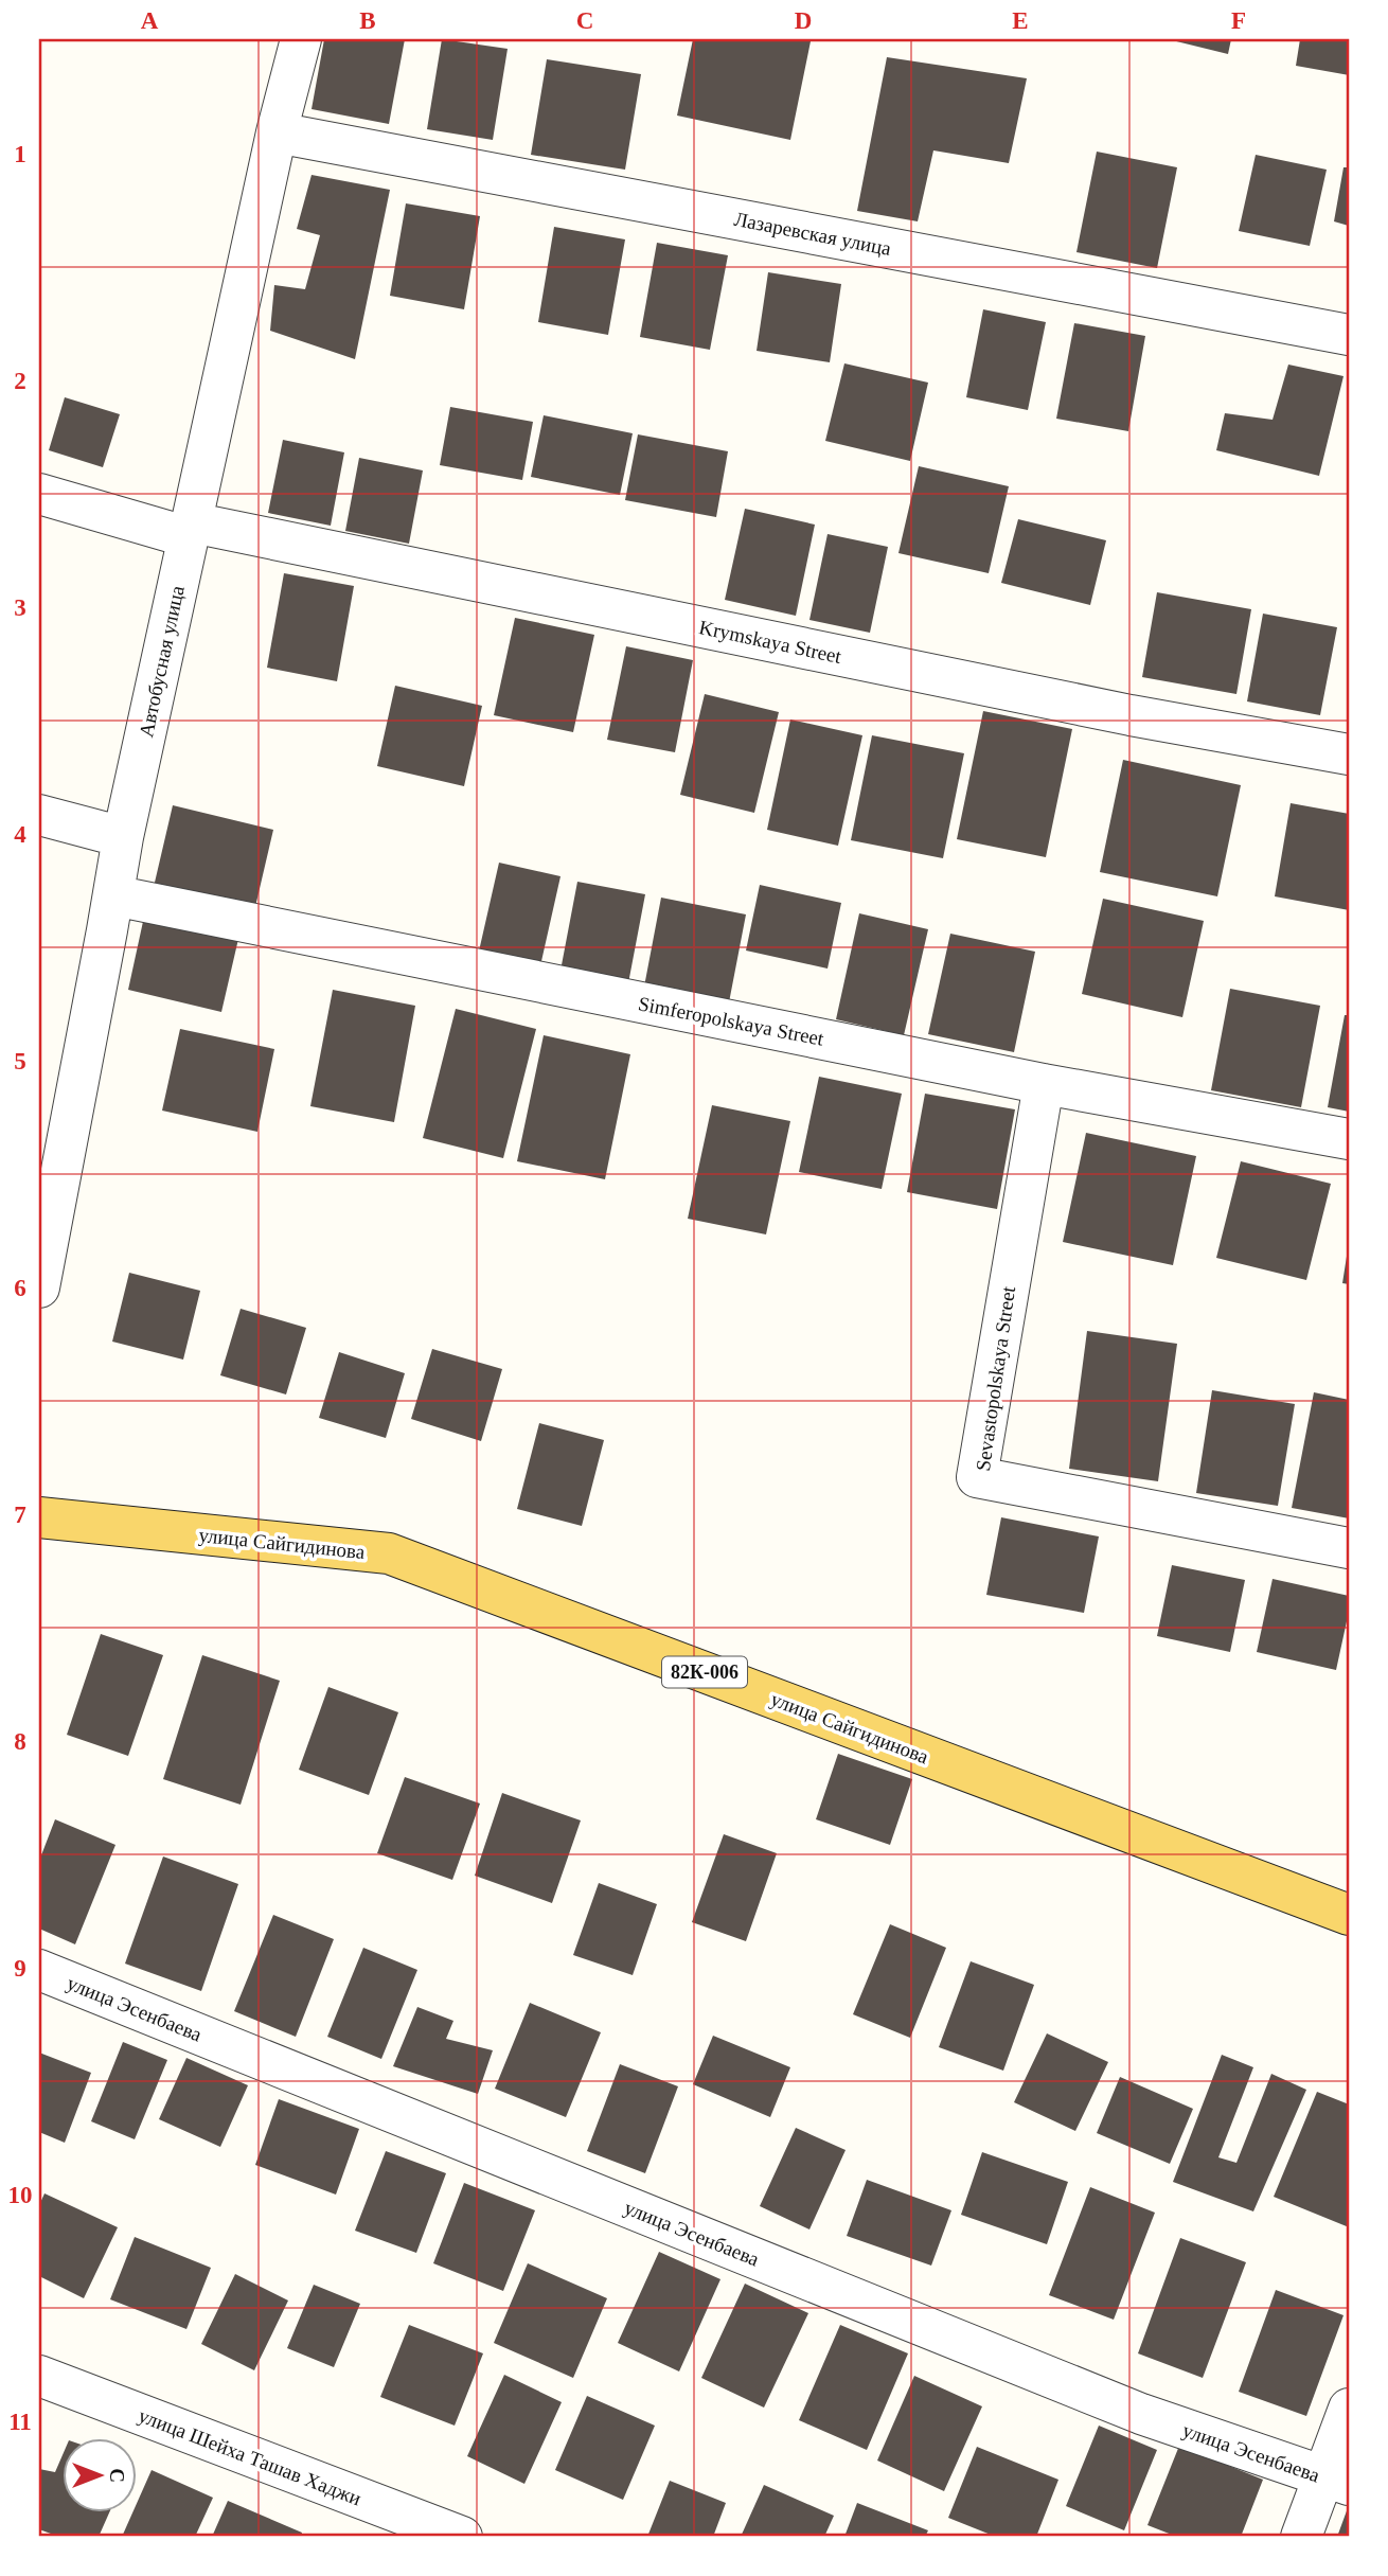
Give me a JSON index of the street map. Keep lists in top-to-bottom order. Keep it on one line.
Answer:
{"streets":{"main road":["улица Сайгидинова","82К-006"],"street":["Лазаревская улица","Krymskaya Street","Автобусная улица","Simferopolskaya Street","Sevastopolskaya Street","улица Эсенбаева","улица Шейха Ташав Хаджи"]},"crossings":[["Лазаревская улица","Автобусная улица"],["Krymskaya Street","Автобусная улица"],["Автобусная улица","Simferopolskaya Street"],["Simferopolskaya Street","Sevastopolskaya Street"]],"north":"right","grid":{"columns":["A","B","C","D","E","F"],"rows":["1","2","3","4","5","6","7","8","9","10","11"]}}
